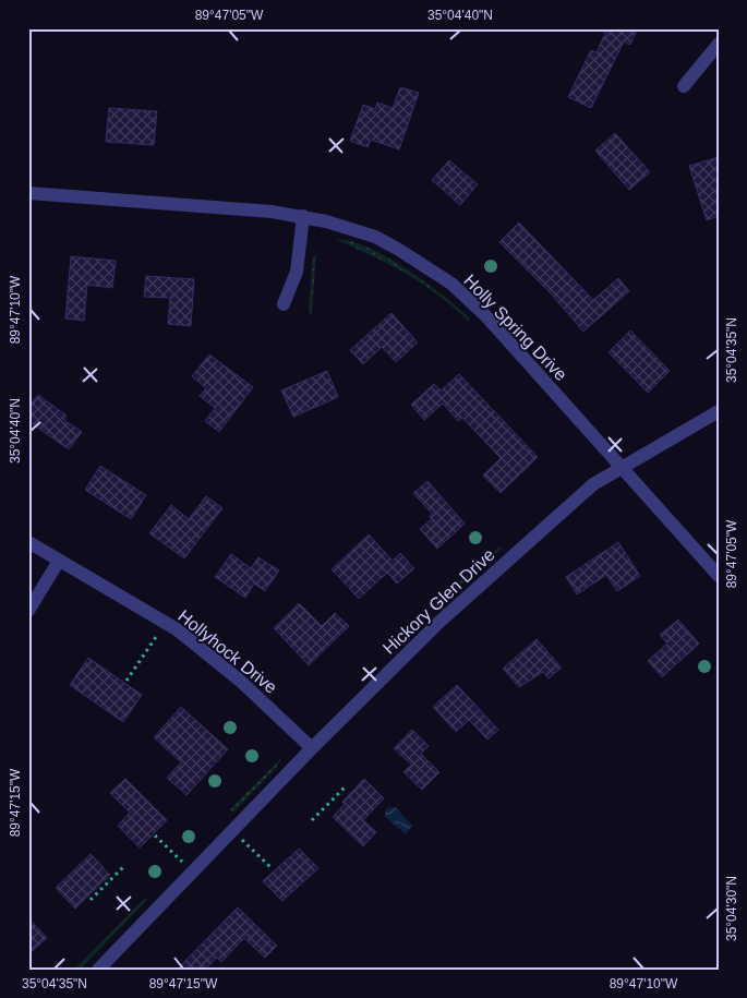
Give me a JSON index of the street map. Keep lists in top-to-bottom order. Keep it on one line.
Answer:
{"streets":{"street":["Holly Spring Drive","Hickory Glen Drive","Hollyhock Drive"]},"crossings":[["Holly Spring Drive","Hickory Glen Drive"],["Hickory Glen Drive","Hollyhock Drive"]],"coordinates":["89°47'05\"W","35°04'40\"N","89°47'10\"W","35°04'35\"N","89°47'15\"W","35°04'30\"N"]}
